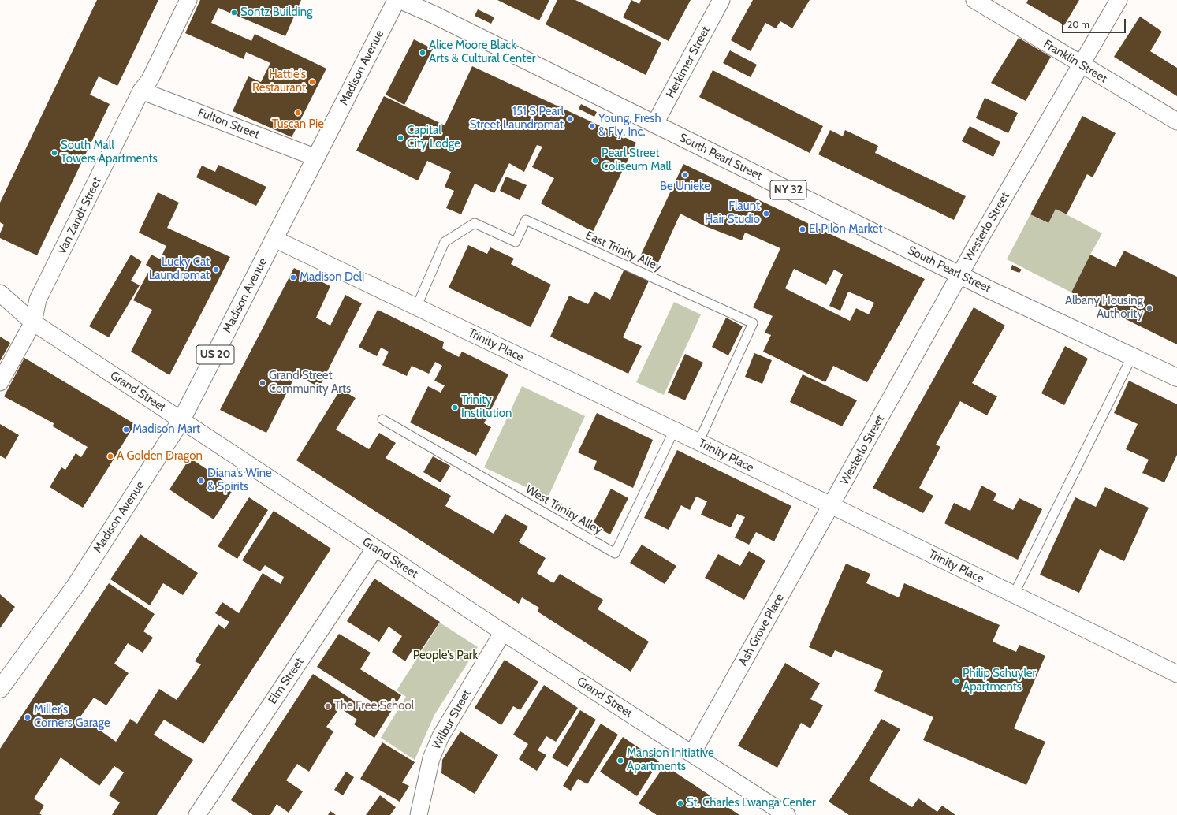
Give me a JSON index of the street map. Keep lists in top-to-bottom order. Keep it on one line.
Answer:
{"streets":{"main road":["Madison Avenue","South Pearl Street","NY 32","US 20"],"street":["Franklin Street","Herkimer Street","Fulton Street","Van Zandt Street","Westerlo Street","Trinity Place","Grand Street","Ash Grove Place","Elm Street","Wilbur Street"],"lane":["East Trinity Alley","West Trinity Alley"]},"crossings":[["Franklin Street","Westerlo Street"],["Herkimer Street","South Pearl Street"],["Madison Avenue","Fulton Street"],["Madison Avenue","Trinity Place"],["Madison Avenue","Grand Street"],["Fulton Street","Van Zandt Street"],["South Pearl Street","Westerlo Street"],["Van Zandt Street","Grand Street"],["Westerlo Street","Trinity Place"],["Westerlo Street","Ash Grove Place"],["East Trinity Alley","Trinity Place"],["Trinity Place","West Trinity Alley"],["Trinity Place","Ash Grove Place"],["Grand Street","Ash Grove Place"],["Grand Street","Elm Street"],["Grand Street","Wilbur Street"]],"parks":["People's Park"],"places":["Sontz Building","Alice Moore Black Arts & Cultural Center","Hattie's Restaurant","Tuscan Pie","151 S Pearl Street Laundromat","Young, Fresh & Fly, Inc.","Capital City Lodge","South Mall Towers Apartments","Pearl Street Coliseum Mall","Be Unieke","Flaunt Hair Studio","El Pilon Market","Lucky Cat Laundromat","Madison Deli","Albany Housing Authority","Grand Street Community Arts","Trinity Institution","Madison Mart","A Golden Dragon","Diana's Wine & Spirits","Philip Schuyler Apartments","The Free School","Miller's Corners Garage","Mansion Initiative Apartments","St. Charles Lwanga Center"],"scale_bar":"20 m"}
